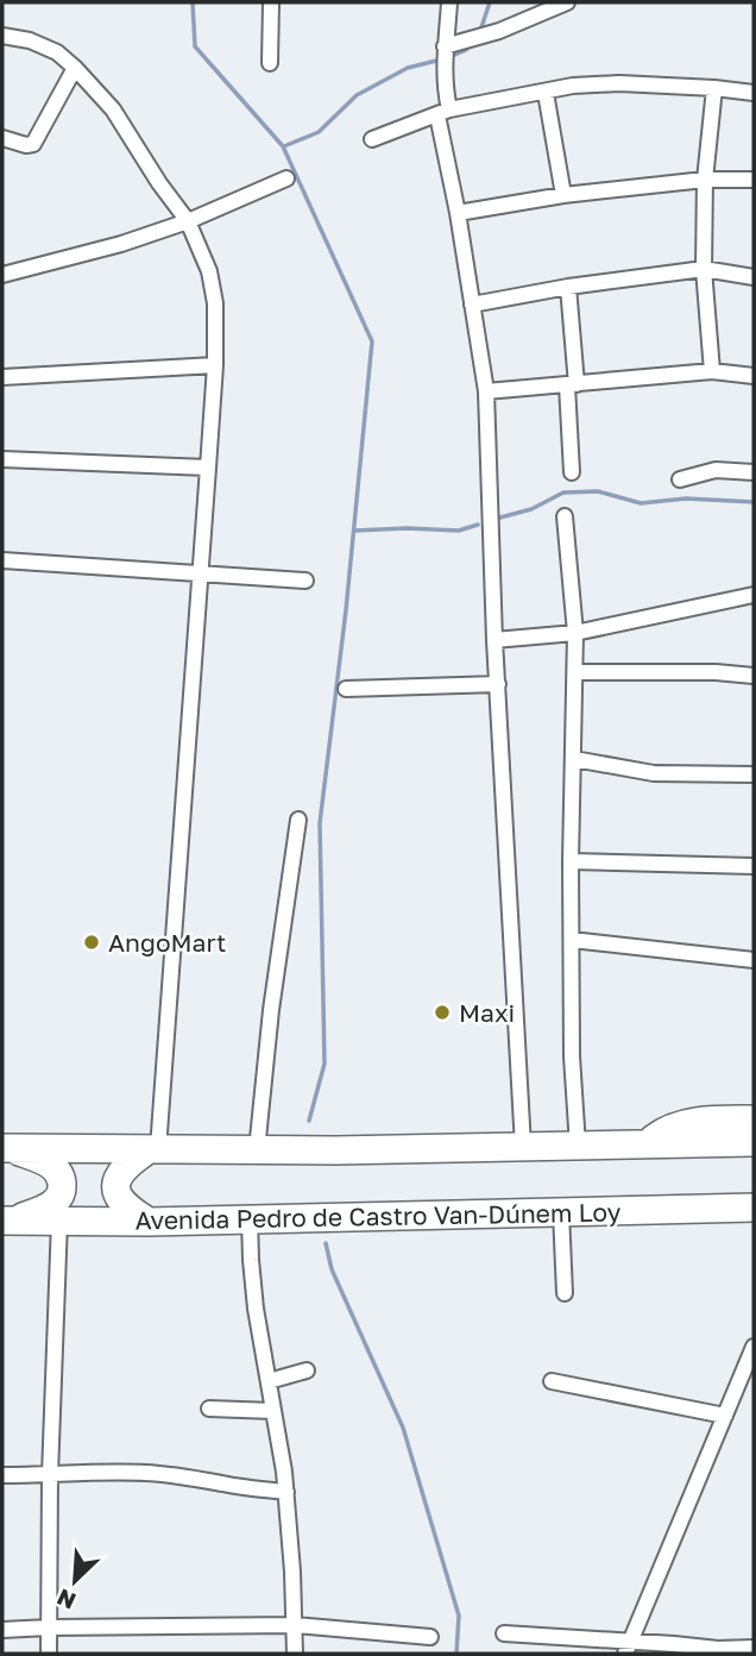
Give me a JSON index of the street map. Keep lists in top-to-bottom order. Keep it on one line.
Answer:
{"streets":{"highway":["Avenida Pedro de Castro Van-Dúnem Loy"]},"places":["AngoMart","Maxi"],"north":"bottom left"}
